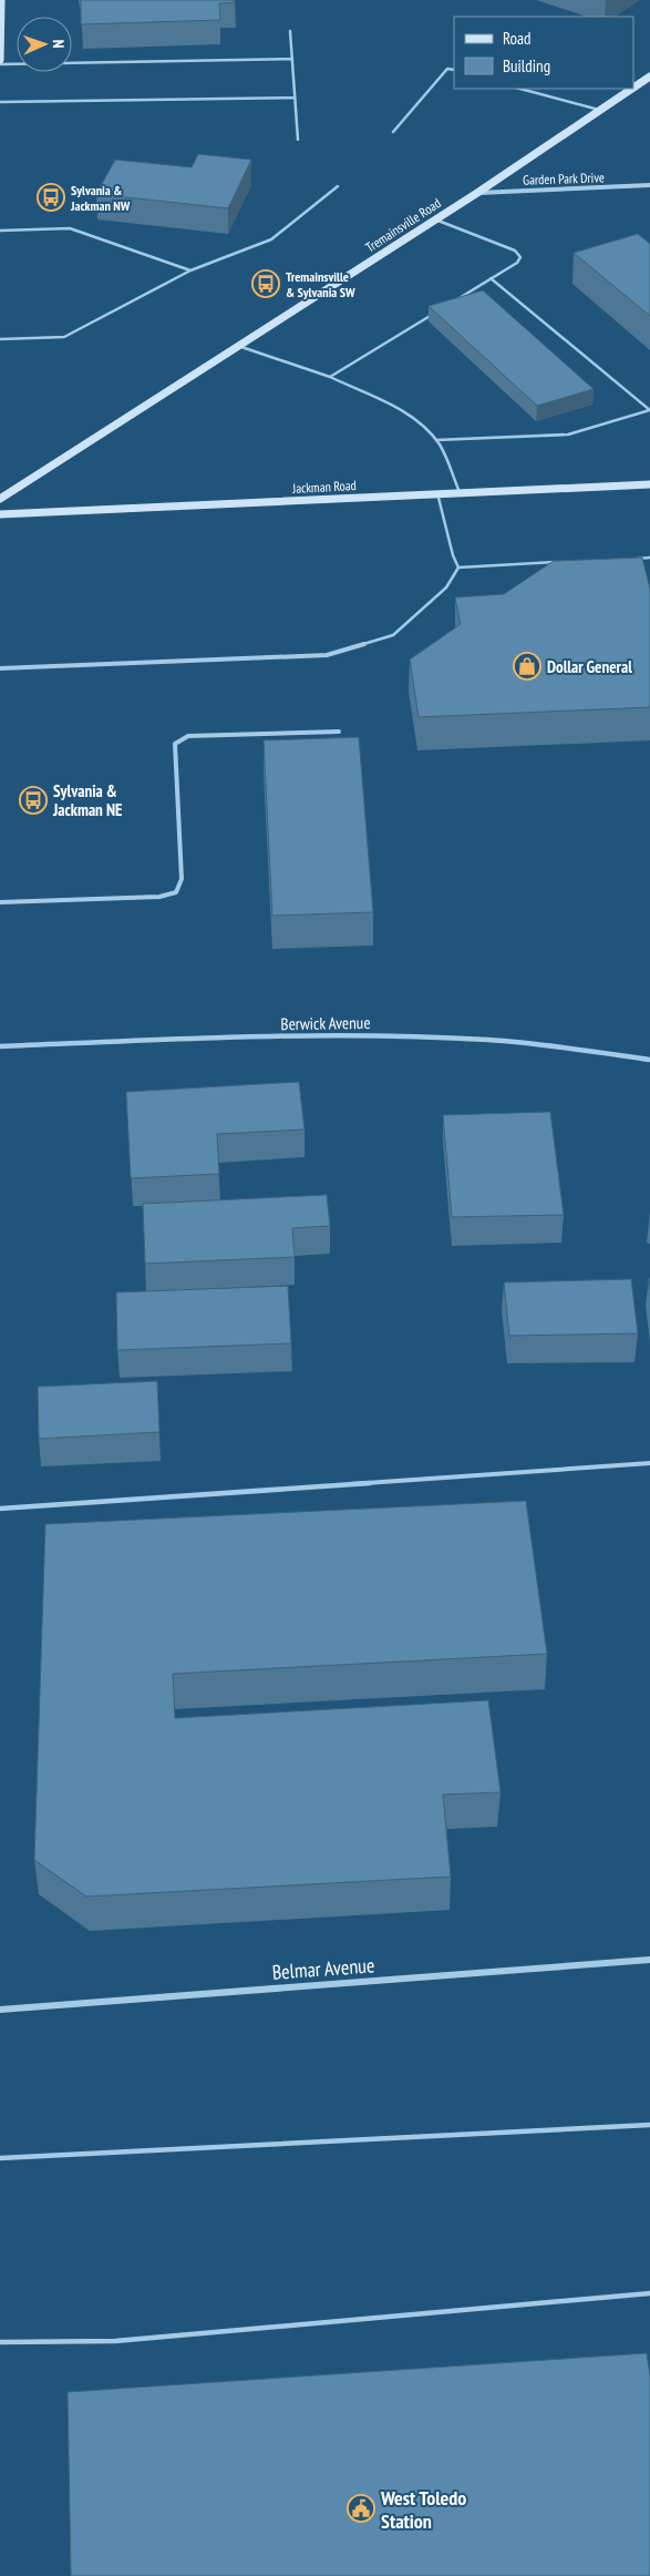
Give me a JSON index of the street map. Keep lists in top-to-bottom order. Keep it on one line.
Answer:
{"streets":{"street":["Garden Park Drive","Tremainsville Road","Jackman Road","Berwick Avenue","Belmar Avenue"]},"crossings":[["Garden Park Drive","Tremainsville Road"]],"places":{"bus stop":["Sylvania & Jackman NW","Tremainsville & Sylvania SW","Sylvania & Jackman NE"],"shop":["Dollar General"],"public building":["West Toledo Station"]},"legend":["Road","Building"],"north":"right"}
